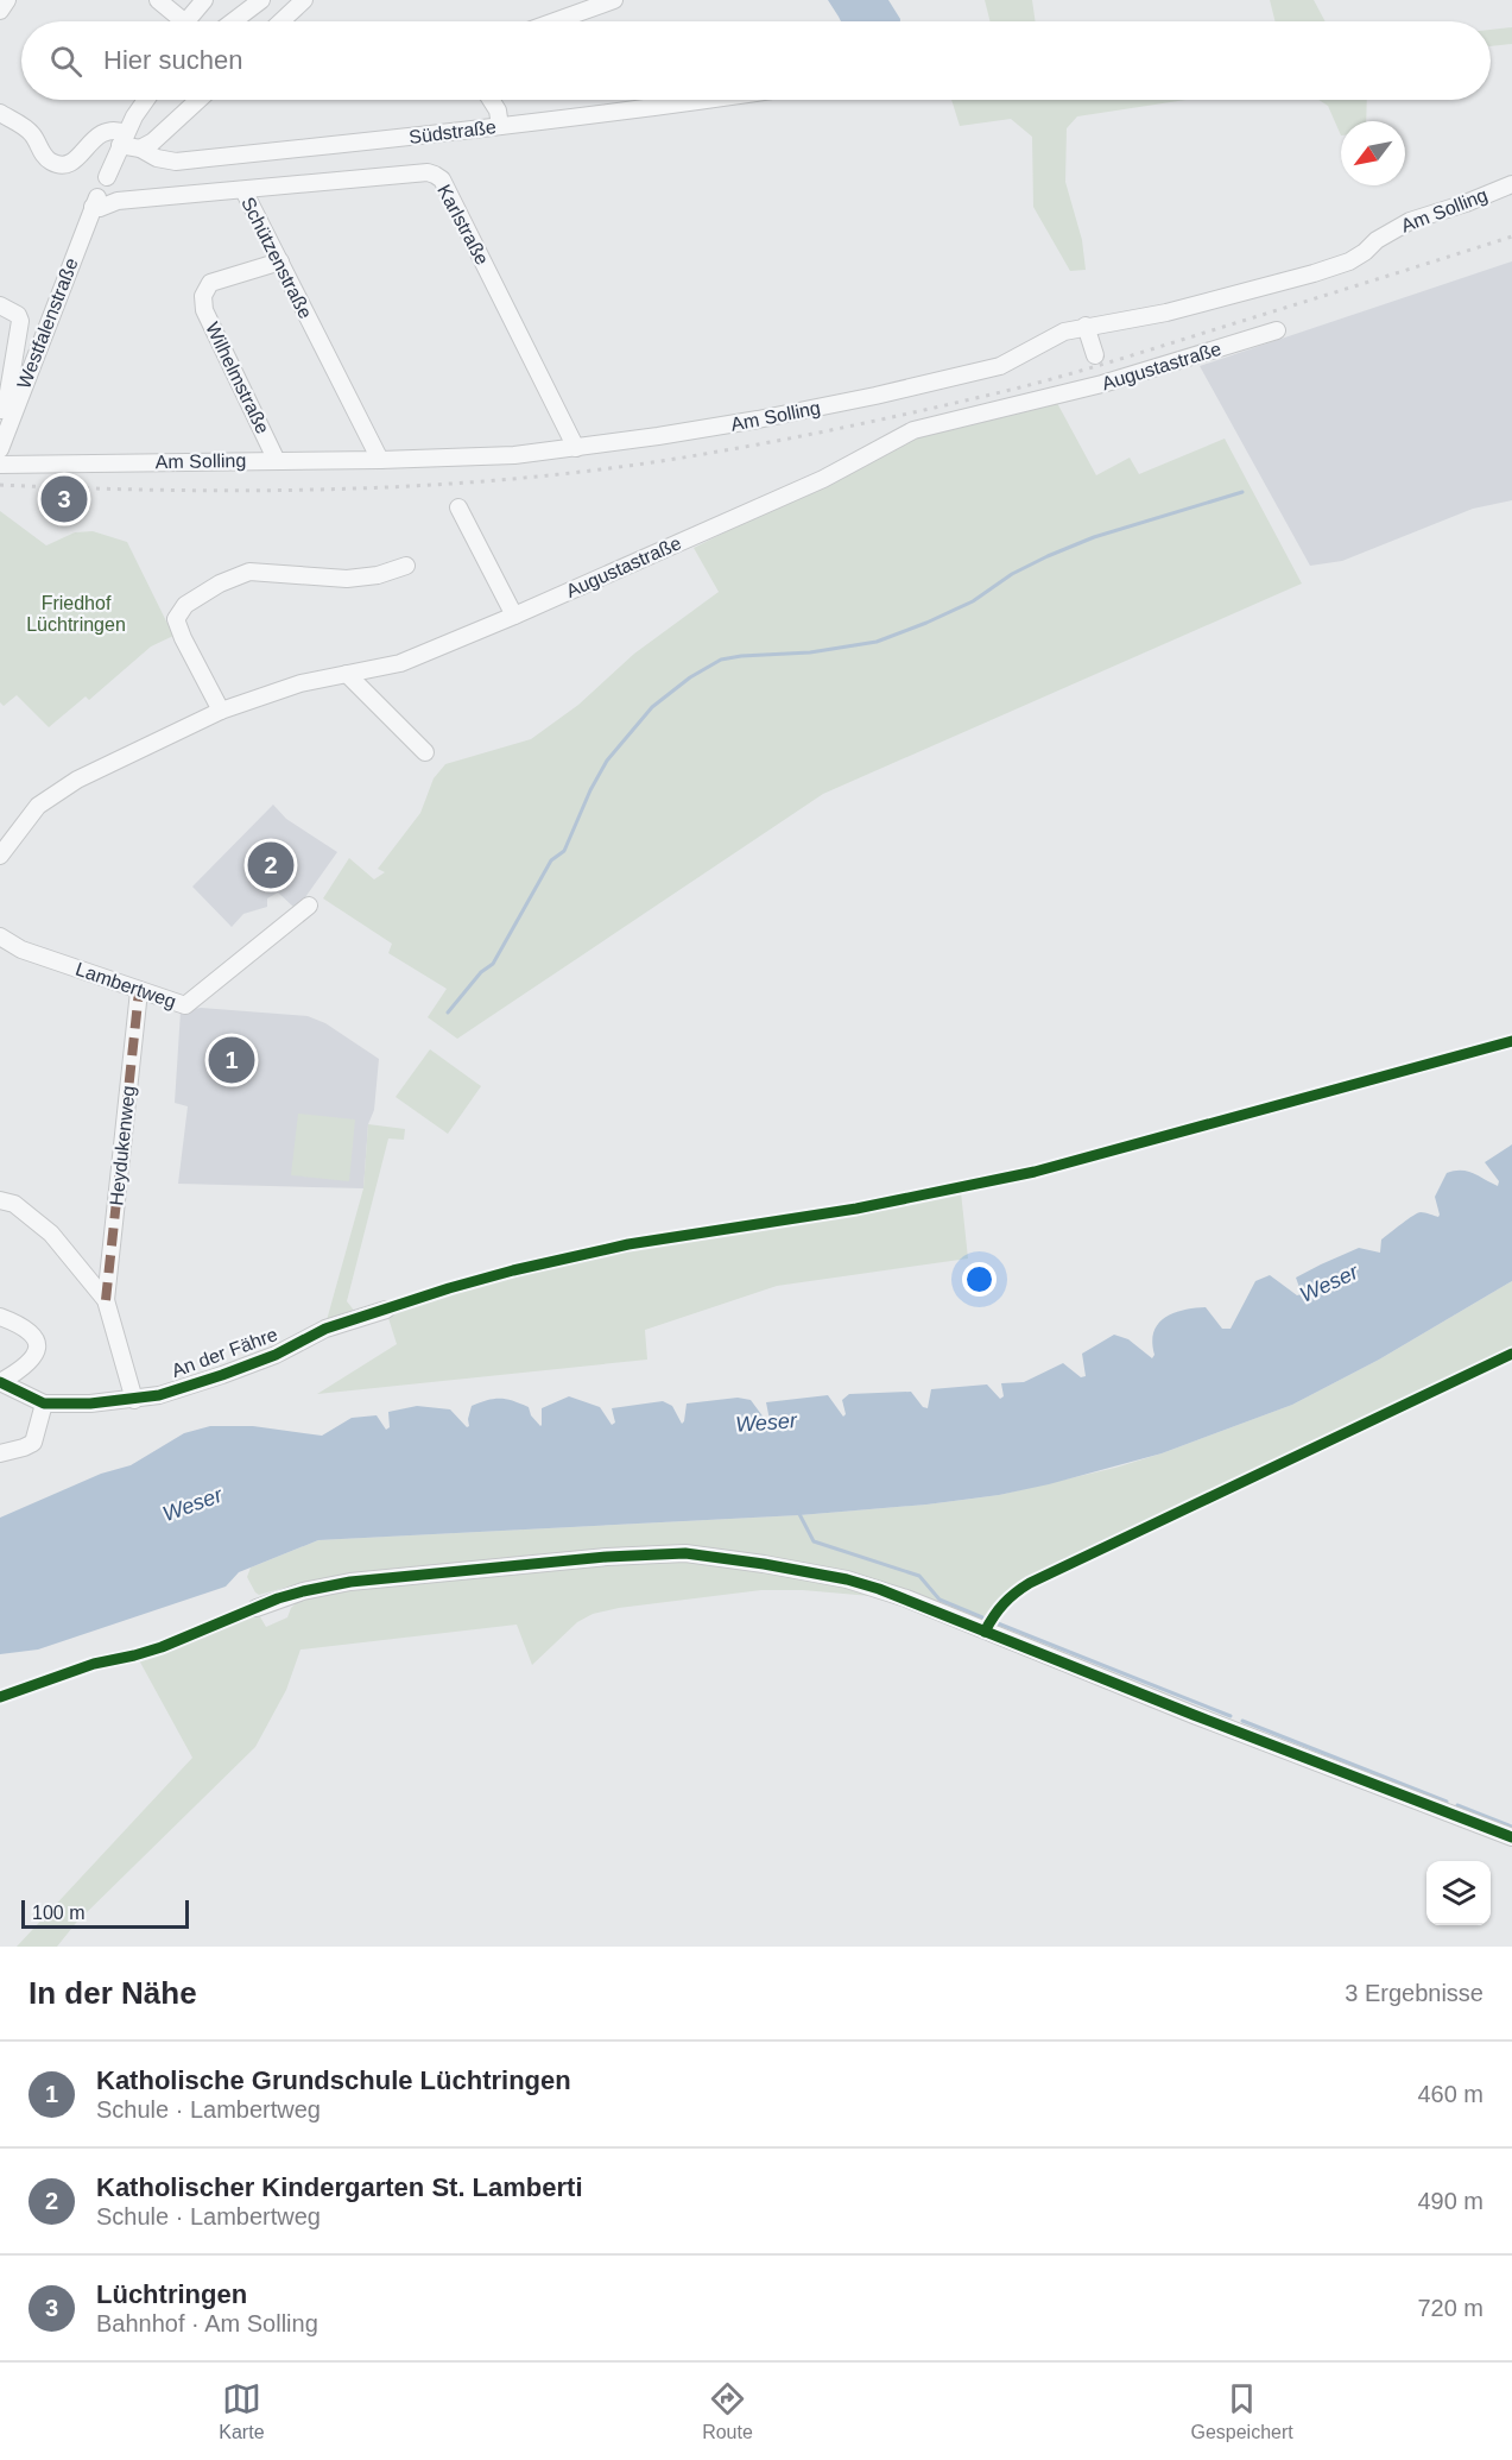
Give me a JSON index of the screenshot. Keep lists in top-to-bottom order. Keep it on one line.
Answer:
{"streets":{"street":["Südstraße","Am Solling","Karlstraße","Schützenstraße","Westfalenstraße","Augustastraße","Wilhelmstraße","Lambertweg","Heydukenweg","An der Fähre"]},"crossings":[["Am Solling","Karlstraße"],["Am Solling","Schützenstraße"],["Am Solling","Wilhelmstraße"],["Karlstraße","Schützenstraße"],["Schützenstraße","Westfalenstraße"],["Schützenstraße","Wilhelmstraße"],["Lambertweg","Heydukenweg"]],"water":["Weser"],"parks":["Friedhof Lüchtringen"],"scale_bar":"100 m","north":"bottom left","page":{"search":"Hier suchen","pins":["3","2","1"],"scale":"100 m","heading":["In der Nähe","3 Ergebnisse"],"list":[{"mark":"1","name":"Katholische Grundschule Lüchtringen","note":"Schule · Lambertweg","value":"460 m"},{"mark":"2","name":"Katholischer Kindergarten St. Lamberti","note":"Schule · Lambertweg","value":"490 m"},{"mark":"3","name":"Lüchtringen","note":"Bahnhof · Am Solling","value":"720 m"}],"nav":["Karte","Route","Gespeichert"]}}
